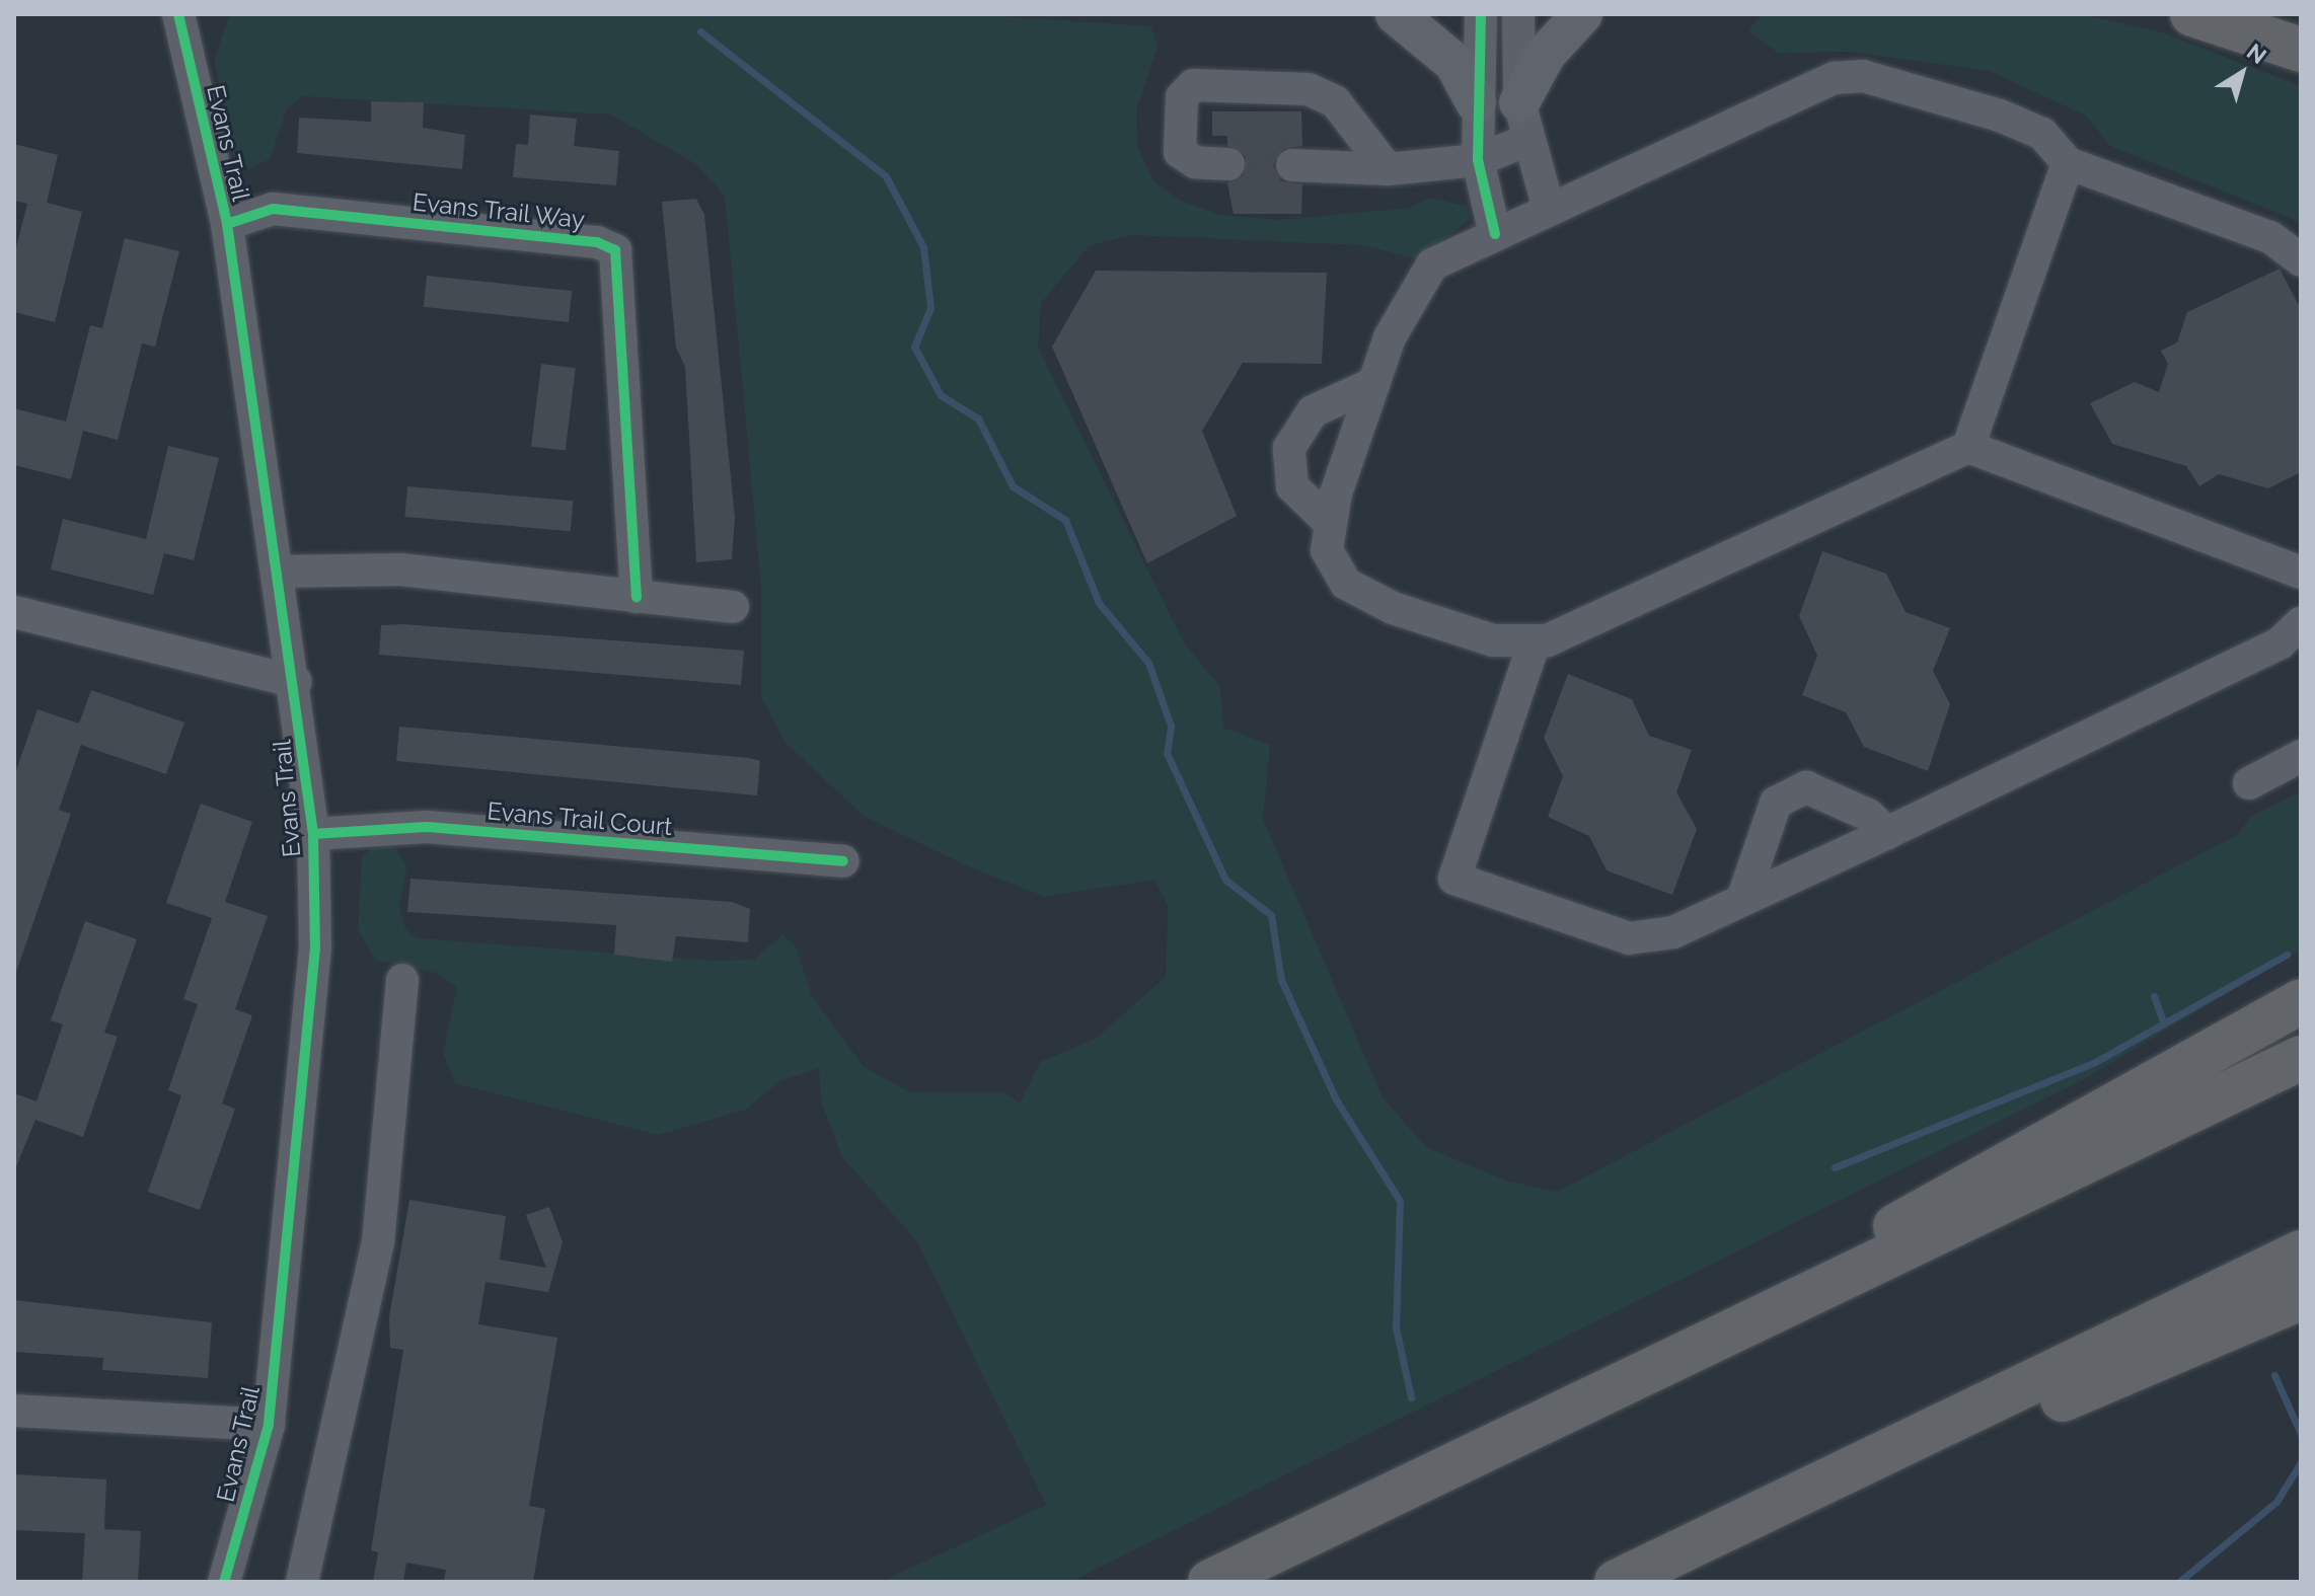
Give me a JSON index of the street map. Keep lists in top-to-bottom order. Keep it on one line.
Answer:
{"streets":{"street":["Evans Trail","Evans Trail Way","Evans Trail Court"]},"crossings":[["Evans Trail","Evans Trail Way"],["Evans Trail","Evans Trail Court"]],"north":"top right"}
